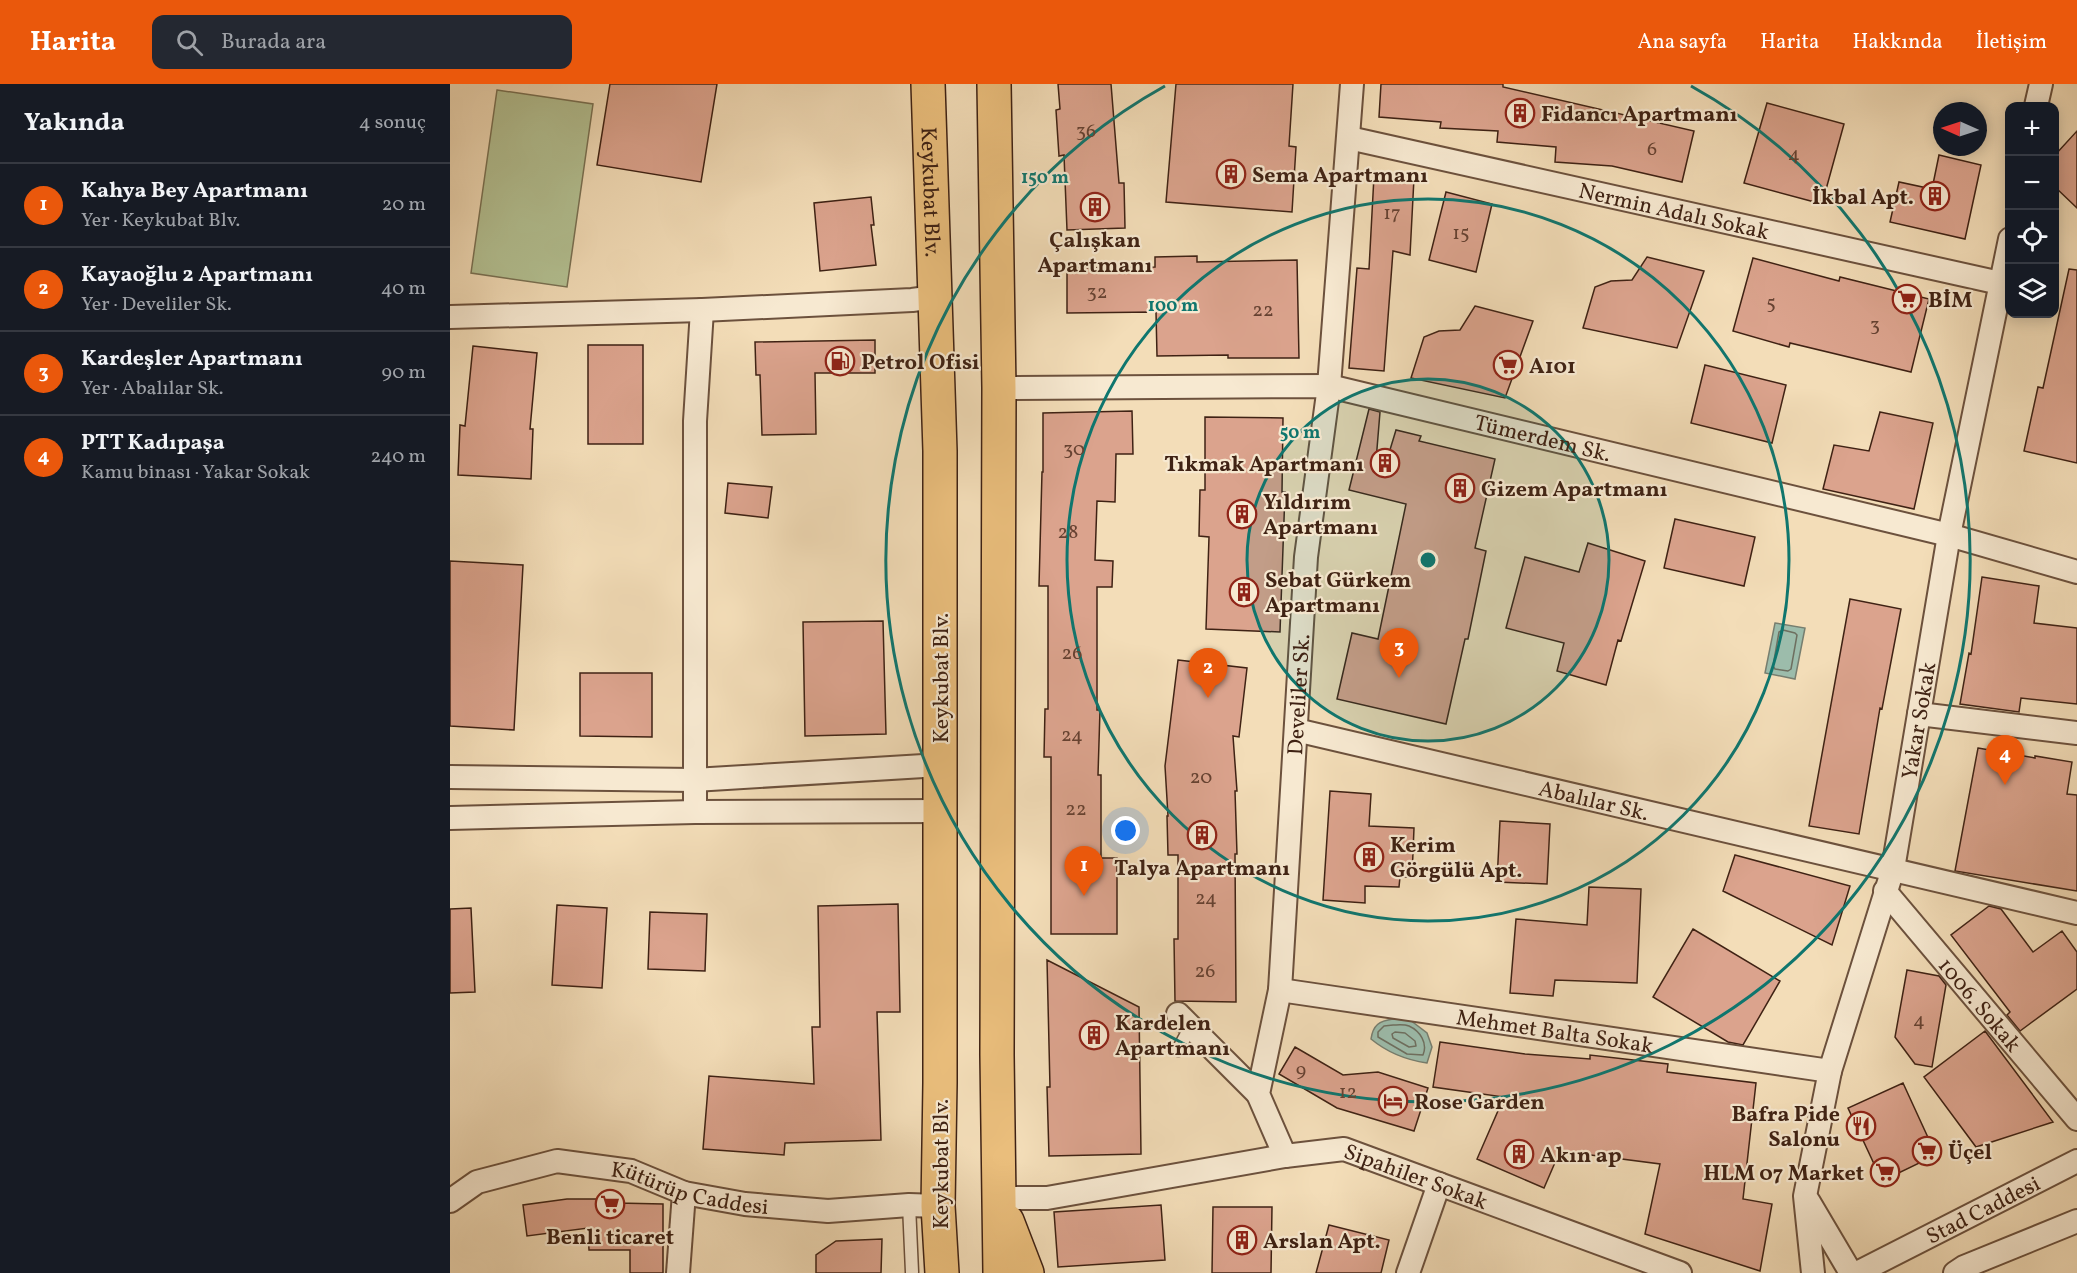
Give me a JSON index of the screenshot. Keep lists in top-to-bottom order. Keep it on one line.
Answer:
{"streets":{"highway":["Keykubat Blv."],"street":["Nermin Adalı Sokak","Tümerdem Sk.","Develiler Sk.","Yakar Sokak","Abalılar Sk.","1006. Sokak","Mehmet Balta Sokak","Sipahiler Sokak","Kütürüp Caddesi","Stad Caddesi"]},"crossings":[["Keykubat Blv.","Kütürüp Caddesi"],["Nermin Adalı Sokak","Develiler Sk."],["Nermin Adalı Sokak","Yakar Sokak"],["Tümerdem Sk.","Develiler Sk."],["Tümerdem Sk.","Yakar Sokak"],["Develiler Sk.","Abalılar Sk."],["Develiler Sk.","Mehmet Balta Sokak"],["Yakar Sokak","Abalılar Sk."],["Yakar Sokak","1006. Sokak"],["Yakar Sokak","Mehmet Balta Sokak"]],"places":{"building":["Fidancı Apartmanı","Sema Apartmanı","İkbal Apt.","Çalışkan Apartmanı","Tıkmak Apartmanı","Gizem Apartmanı","Yıldırım Apartmanı","Sebat Gürkem Apartmanı","Talya Apartmanı","Kerim Görgülü Apt.","Kardelen Apartmanı","Akın ap","Arslan Apt."],"supermarket":["BİM","A101","Üçel","HLM 07 Market","Benli ticaret"],"fuel station":["Petrol Ofisi"],"hotel":["Rose Garden"],"restaurant":["Bafra Pide Salonu"]},"house_numbers":["36","6","4","17","15","32","5","22","3","30","28","26","24","20","22","24","26","4","9","12"],"north":"left","page":{"header":"Harita","search":"Burada ara","nav":["Ana sayfa","Harita","Hakkında","İletişim"],"heading":["Yakında","4 sonuç"],"map_buttons":["+","−"],"list":[{"mark":"1","name":"Kahya Bey Apartmanı","note":"Yer · Keykubat Blv.","value":"20 m"},{"mark":"2","name":"Kayaoğlu 2 Apartmanı","note":"Yer · Develiler Sk.","value":"40 m"},{"mark":"3","name":"Kardeşler Apartmanı","note":"Yer · Abalılar Sk.","value":"90 m"},{"mark":"4","name":"PTT Kadıpaşa","note":"Kamu binası · Yakar Sokak","value":"240 m"}],"pins":["3","2","4","1"]},"rings":["150 m","100 m","50 m"]}
